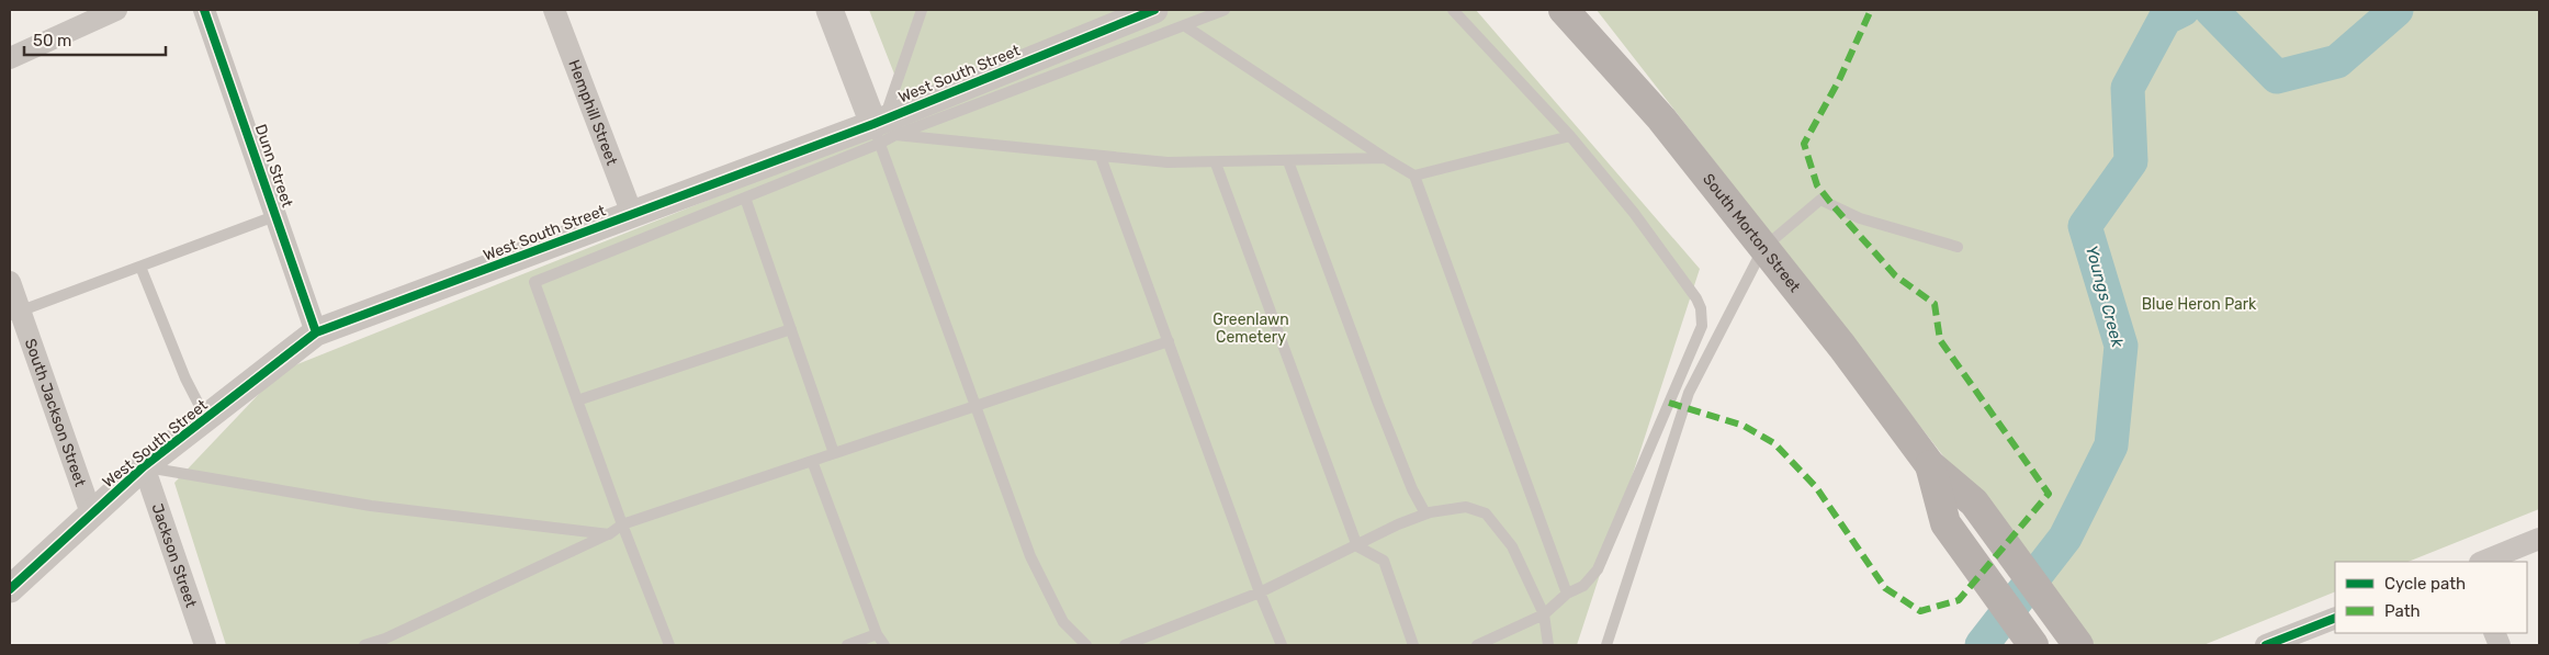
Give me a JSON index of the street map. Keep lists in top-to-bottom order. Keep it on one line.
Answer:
{"streets":{"main road":["South Morton Street"],"street":["West South Street","Hemphill Street","Dunn Street","South Jackson Street","Jackson Street"]},"crossings":[["West South Street","Hemphill Street"],["West South Street","Dunn Street"],["West South Street","South Jackson Street"],["West South Street","Jackson Street"]],"water":["Youngs Creek"],"parks":["Blue Heron Park","Greenlawn Cemetery"],"legend":["Cycle path","Path"],"scale_bar":"50 m"}
